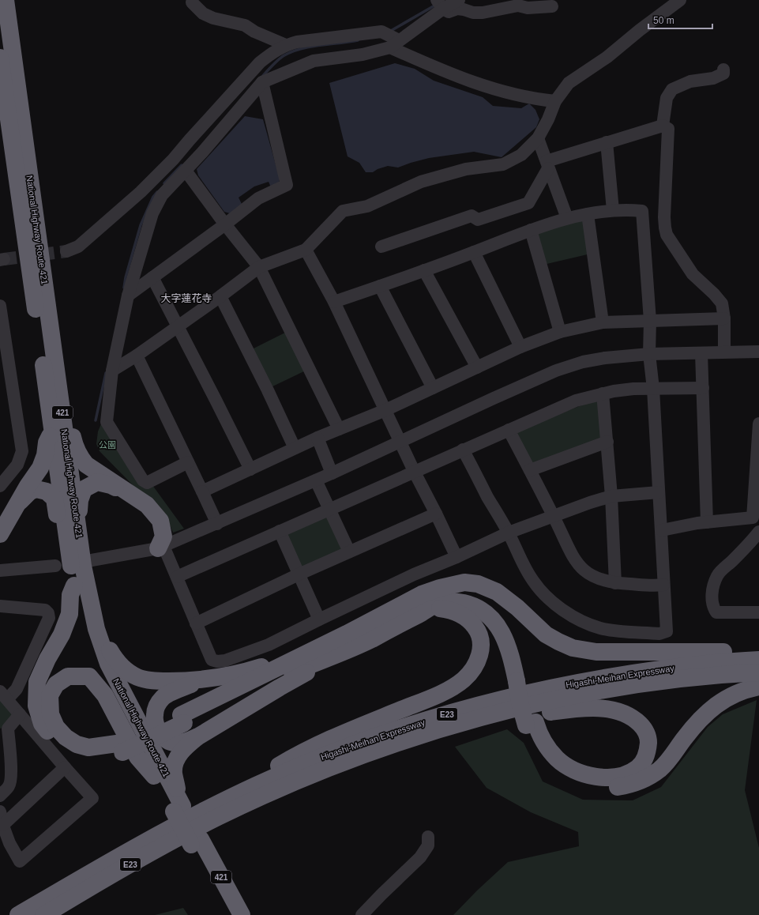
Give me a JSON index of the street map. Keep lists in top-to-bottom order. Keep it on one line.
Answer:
{"streets":{"highway":["National Highway Route 421","421","Higashi-Meihan Expressway","E23"]},"districts":["大字蓮花寺"],"parks":["公園"],"scale_bar":"50 m"}
